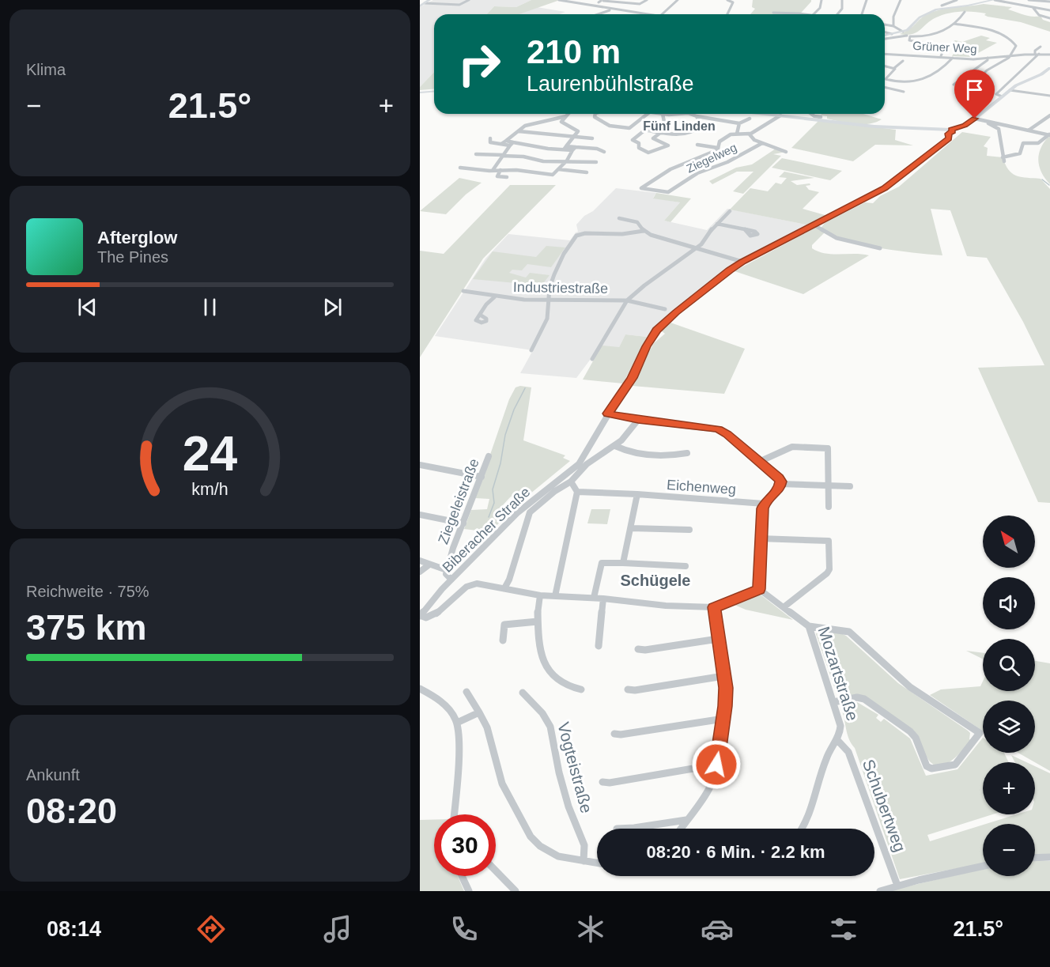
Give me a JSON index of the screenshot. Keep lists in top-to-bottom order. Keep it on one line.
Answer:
{"streets":{"street":["Grüner Weg","Ziegelweg","Industriestraße","Eichenweg","Ziegeleistraße","Biberacher Straße","Mozartstraße","Vogteistraße","Schubertweg"]},"crossings":[["Mozartstraße","Schubertweg"]],"districts":["Fünf Linden","Schügele"],"north":"top left","page":{"tile":["Klima",["Reichweite · 75%","375 km"],["Ankunft","08:20"]],"turn":["210 m","Laurenbühlstraße"],"heat":["−","21.5°","+"],"song":["Afterglow","The Pines"],"map_buttons":["+","−"],"limit":"30","trip":"08:20 · 6 Min. · 2.2 km","tabs":["08:14","21.5°"],"gauge":["24","km/h"]}}
